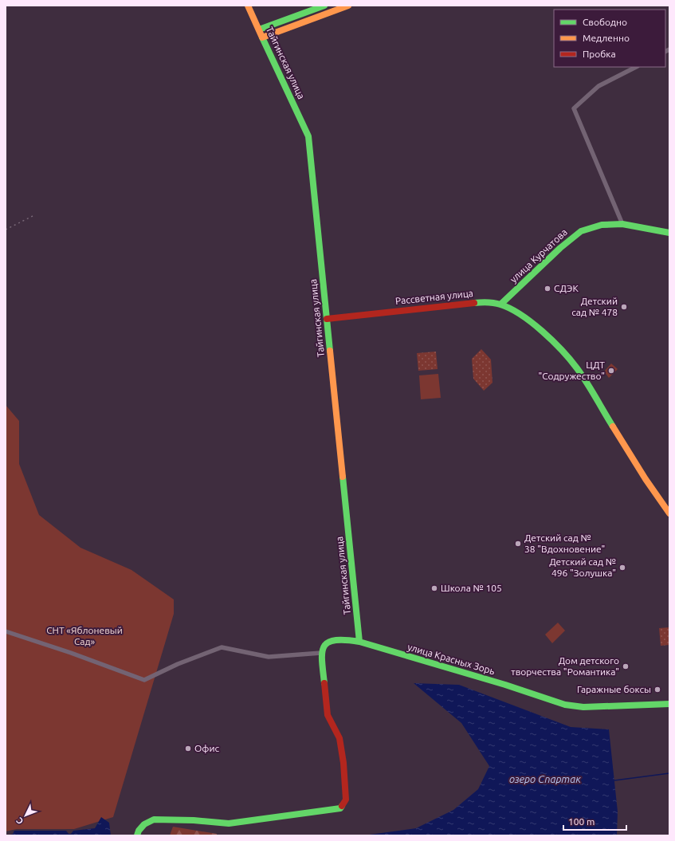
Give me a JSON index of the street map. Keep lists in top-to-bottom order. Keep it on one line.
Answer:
{"streets":{"main road":["Тайгинская улица","улица Курчатова","Рассветная улица","улица Красных Зорь"]},"crossings":[["Тайгинская улица","Рассветная улица"],["Тайгинская улица","улица Красных Зорь"],["улица Курчатова","Рассветная улица"]],"water":["озеро Спартак"],"parks":["СНТ «Яблоневый Сад»"],"places":["СДЭК","Детский сад № 478","ЦДТ \"Содружество\"","Детский сад № 38 \"Вдохновение\"","Детский сад № 496 \"Золушка\"","Школа № 105","Дом детского творчества \"Романтика\"","Гаражные боксы","Офис"],"legend":["Свободно","Медленно","Пробка"],"scale_bar":"100 m","north":"bottom left"}
